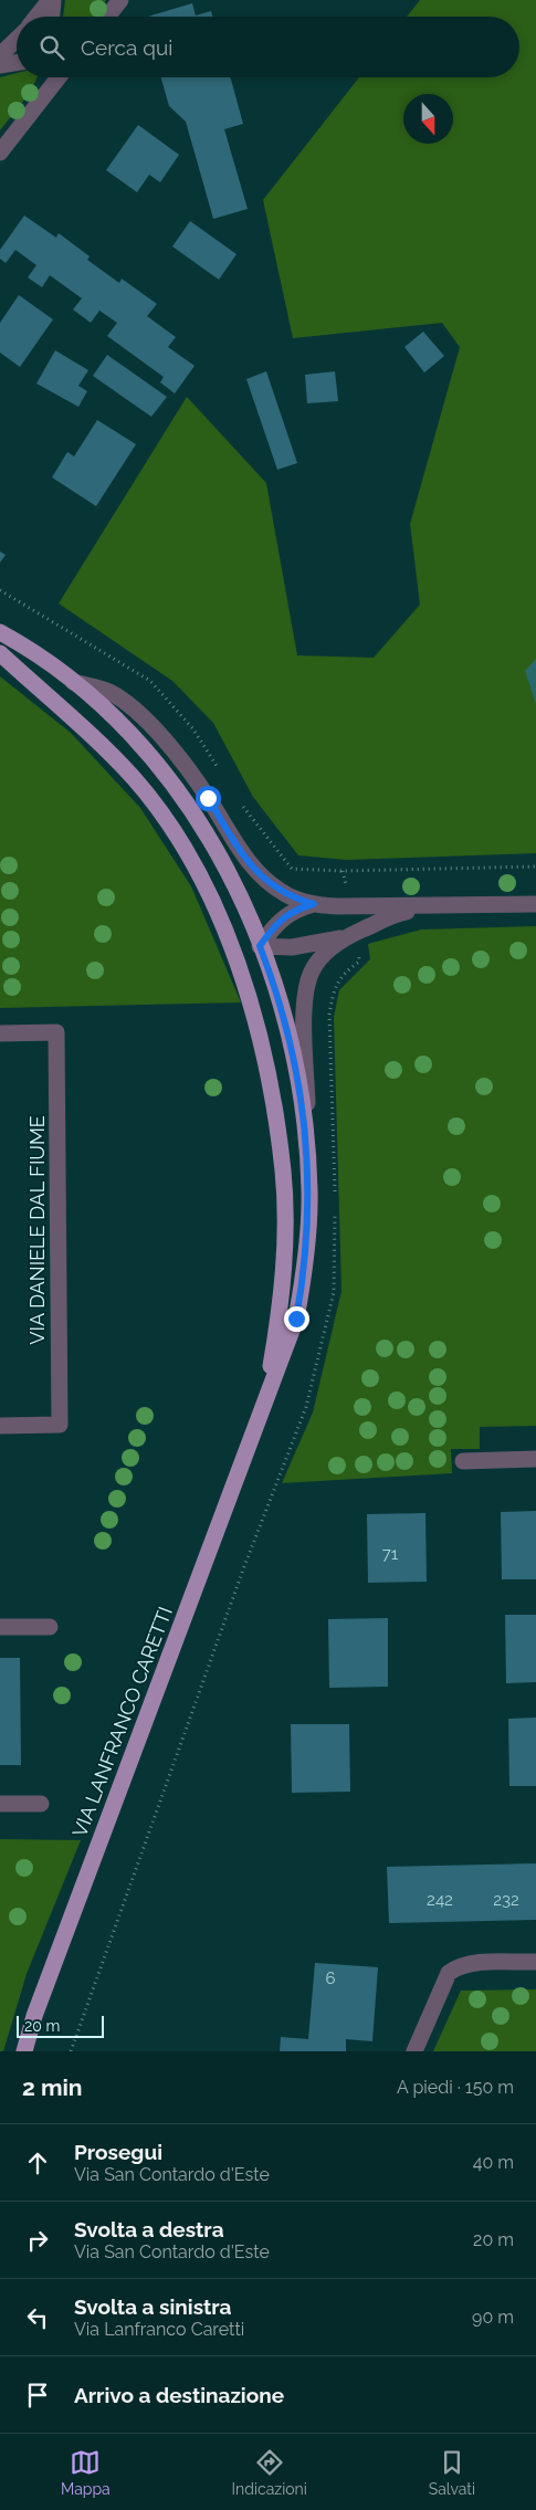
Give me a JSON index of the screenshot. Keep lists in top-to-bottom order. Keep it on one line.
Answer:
{"streets":{"main road":["VIA LANFRANCO CARETTI"],"street":["VIA DANIELE DAL FIUME"]},"house_numbers":["71","242","232","6"],"scale_bar":"20 m","north":"bottom","page":{"search":"Cerca qui","scale":"20 m","heading":["2 min","A piedi · 150 m"],"list":[["Prosegui","Via San Contardo d'Este","40 m"],["Svolta a destra","Via San Contardo d'Este","20 m"],["Svolta a sinistra","Via Lanfranco Caretti","90 m"],"Arrivo a destinazione"],"nav":["Mappa","Indicazioni","Salvati"]}}
